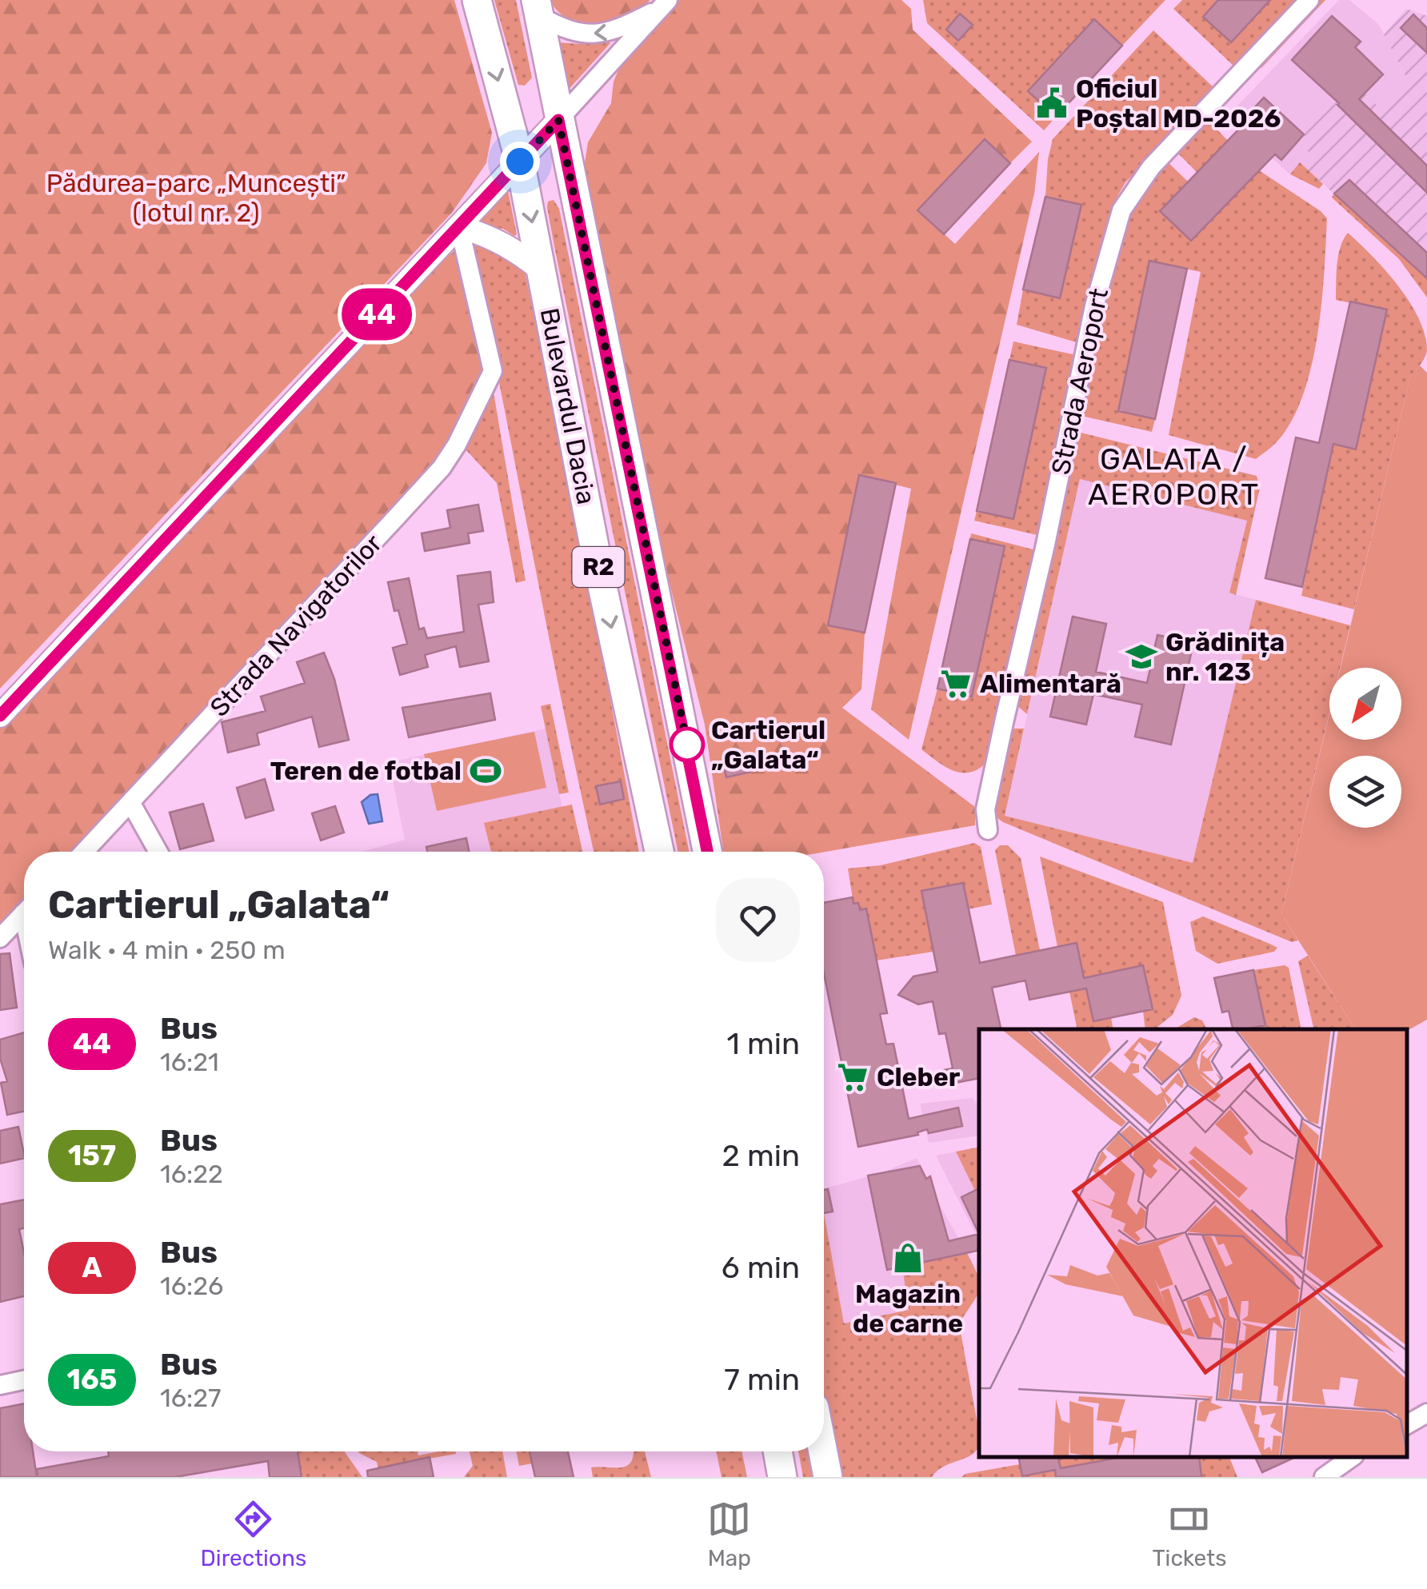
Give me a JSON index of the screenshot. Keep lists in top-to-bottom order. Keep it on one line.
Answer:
{"streets":{"main road":["Bulevardul Dacia","R2"],"street":["Strada Aeroport","Strada Navigatorilor"]},"districts":["GALATA / AEROPORT"],"parks":["Pădurea-parc „Muncești” (lotul nr. 2)"],"places":{"public building":["Oficiul Poștal MD-2026"],"school or university":["Grădinița nr. 123"],"supermarket":["Alimentară","Cleber"],"other":["Cartierul „Galata“"],"sports":["Teren de fotbal"],"shop":["Magazin de carne"]},"lines":["bus line 44"],"north":"bottom left","page":{"on_map":"44","heading":["Cartierul „Galata“","Walk · 4 min · 250 m"],"list":[{"mark":"44","name":"Bus","note":"16:21","value":"1 min"},{"mark":"157","name":"Bus","note":"16:22","value":"2 min"},{"mark":"A","name":"Bus","note":"16:26","value":"6 min"},{"mark":"165","name":"Bus","note":"16:27","value":"7 min"}],"tabs":["Directions","Map","Tickets"]}}
